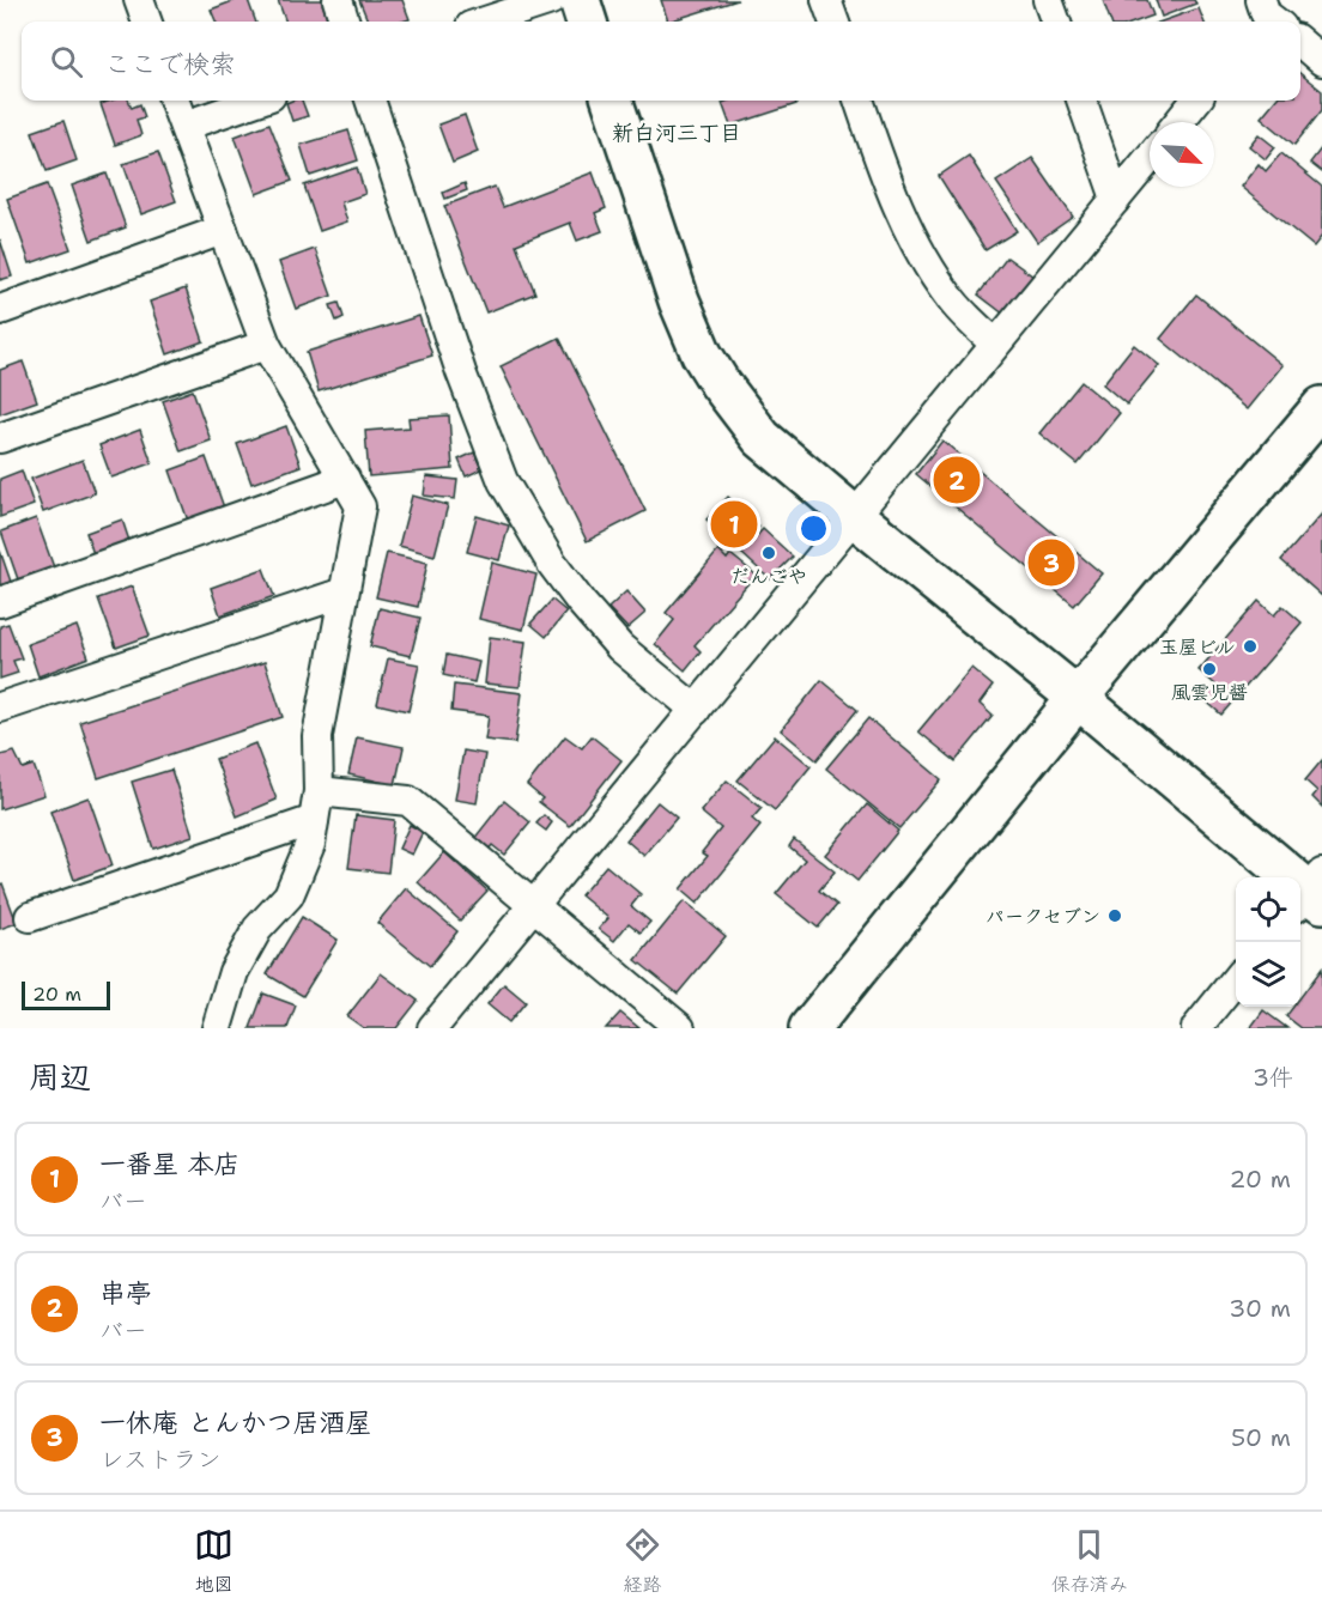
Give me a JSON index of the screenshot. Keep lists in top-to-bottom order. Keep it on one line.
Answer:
{"districts":["新白河三丁目"],"places":["だんごや","玉屋ビル","風雲児醤","パークセブン"],"scale_bar":"20 m","north":"bottom right","page":{"search":"ここで検索","pins":["2","1","3"],"scale":"20 m","heading":["周辺","3件"],"list":[{"mark":"1","name":"一番星 本店","note":"バー","value":"20 m"},{"mark":"2","name":"串亭","note":"バー","value":"30 m"},{"mark":"3","name":"一休庵 とんかつ居酒屋","note":"レストラン","value":"50 m"}],"nav":["地図","経路","保存済み"]}}
